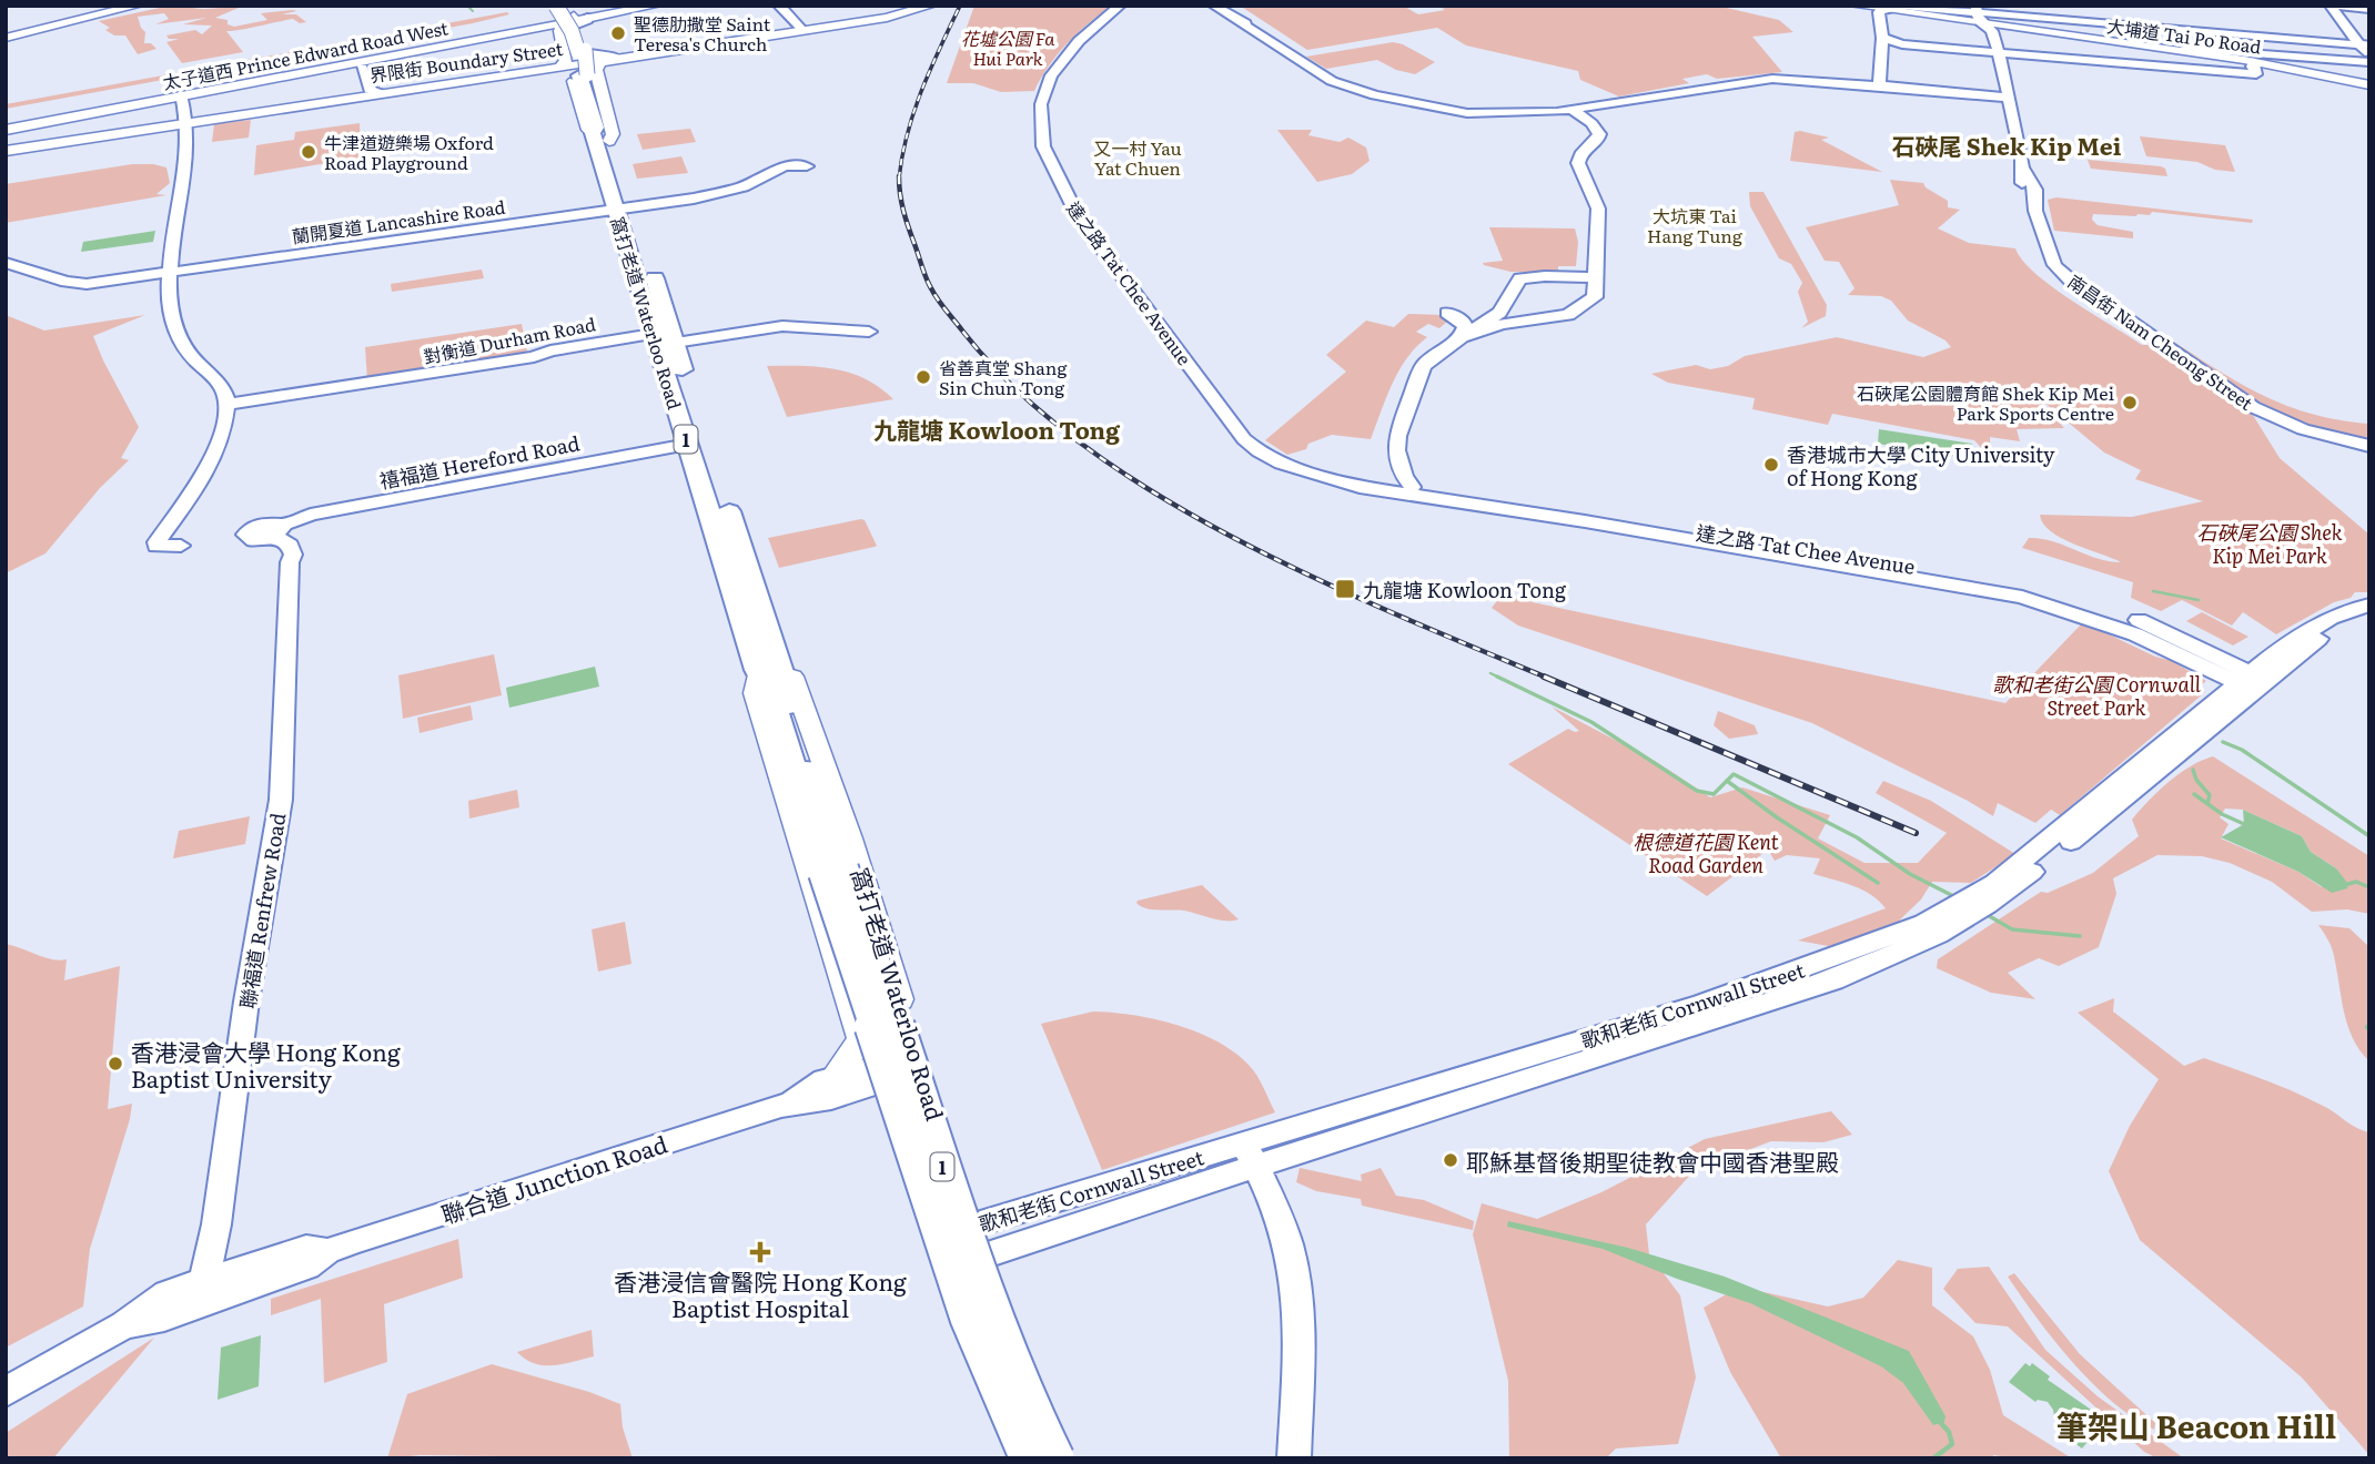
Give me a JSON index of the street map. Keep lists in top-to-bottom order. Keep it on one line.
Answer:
{"streets":{"highway":["窩打老道 Waterloo Road","1"],"main road":["大埔道 Tai Po Road","太子道西 Prince Edward Road West","界限街 Boundary Street","蘭開夏道 Lancashire Road","達之路 Tat Chee Avenue","對衡道 Durham Road","南昌街 Nam Cheong Street","禧福道 Hereford Road","聯福道 Renfrew Road","歌和老街 Cornwall Street","聯合道 Junction Road"]},"crossings":[["大埔道 Tai Po Road","南昌街 Nam Cheong Street"],["太子道西 Prince Edward Road West","窩打老道 Waterloo Road"],["界限街 Boundary Street","窩打老道 Waterloo Road"],["蘭開夏道 Lancashire Road","窩打老道 Waterloo Road"],["達之路 Tat Chee Avenue","歌和老街 Cornwall Street"],["窩打老道 Waterloo Road","對衡道 Durham Road"],["窩打老道 Waterloo Road","禧福道 Hereford Road"],["窩打老道 Waterloo Road","歌和老街 Cornwall Street"],["窩打老道 Waterloo Road","聯合道 Junction Road"],["禧福道 Hereford Road","聯福道 Renfrew Road"],["聯福道 Renfrew Road","聯合道 Junction Road"]],"districts":["石硤尾 Shek Kip Mei","又一村 Yau Yat Chuen","大坑東 Tai Hang Tung","九龍塘 Kowloon Tong","筆架山 Beacon Hill"],"parks":["花墟公園 Fa Hui Park","石硤尾公園 Shek Kip Mei Park","歌和老街公園 Cornwall Street Park","根德道花園 Kent Road Garden"],"places":{"other":["聖德肋撒堂 Saint Teresa's Church","牛津道遊樂場 Oxford Road Playground","省善真堂 Shang Sin Chun Tong","石硤尾公園體育館 Shek Kip Mei Park Sports Centre","香港城市大學 City University of Hong Kong","香港浸會大學 Hong Kong Baptist University","耶穌基督後期聖徒教會中國香港聖殿"],"transit":["九龍塘 Kowloon Tong"],"health":["香港浸信會醫院 Hong Kong Baptist Hospital"]}}
